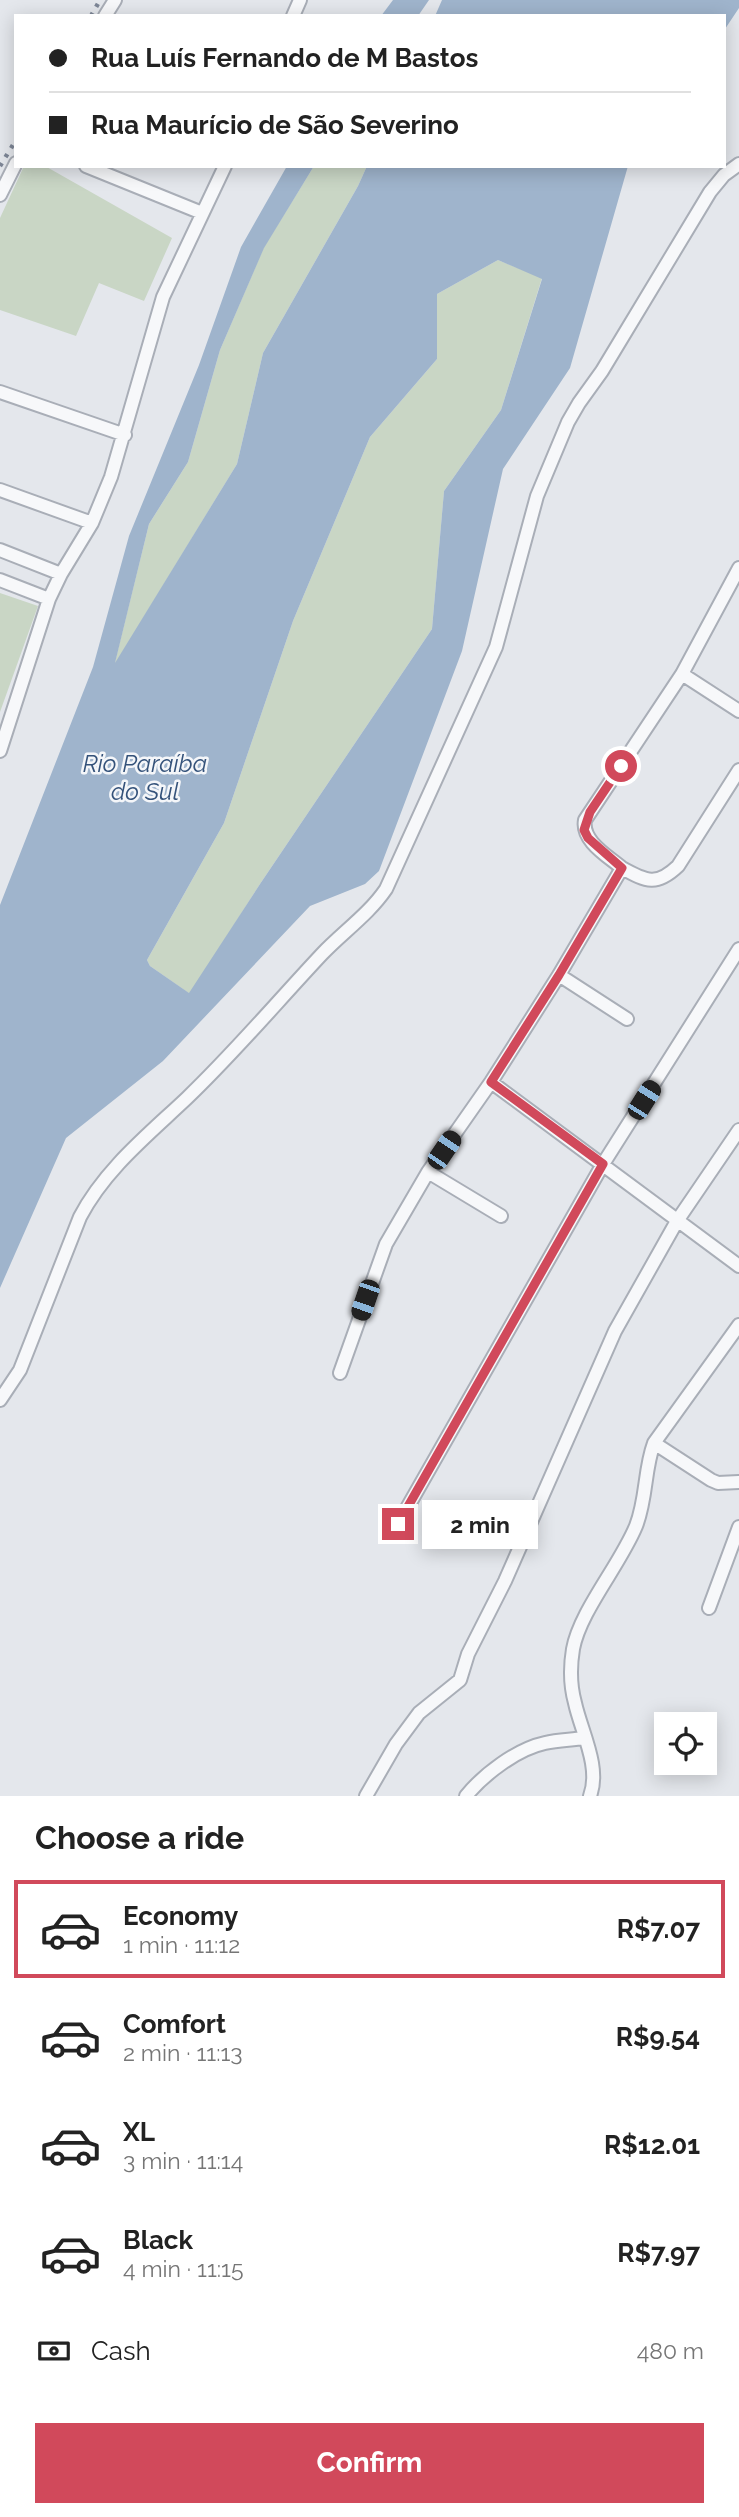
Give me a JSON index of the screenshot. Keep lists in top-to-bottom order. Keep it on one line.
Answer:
{"water":["Rio Paraíba do Sul"],"page":{"banner":["Rua Luís Fernando de M Bastos","Rua Maurício de São Severino"],"bubble":"2 min","heading":"Choose a ride","list":[{"name":"Economy","note":"1 min · 11:12","value":"R$7.07"},{"name":"Comfort","note":"2 min · 11:13","value":"R$9.54"},{"name":"XL","note":"3 min · 11:14","value":"R$12.01"},{"name":"Black","note":"4 min · 11:15","value":"R$7.97"}],"pay":["Cash","480 m"],"buttons":"Confirm"}}
